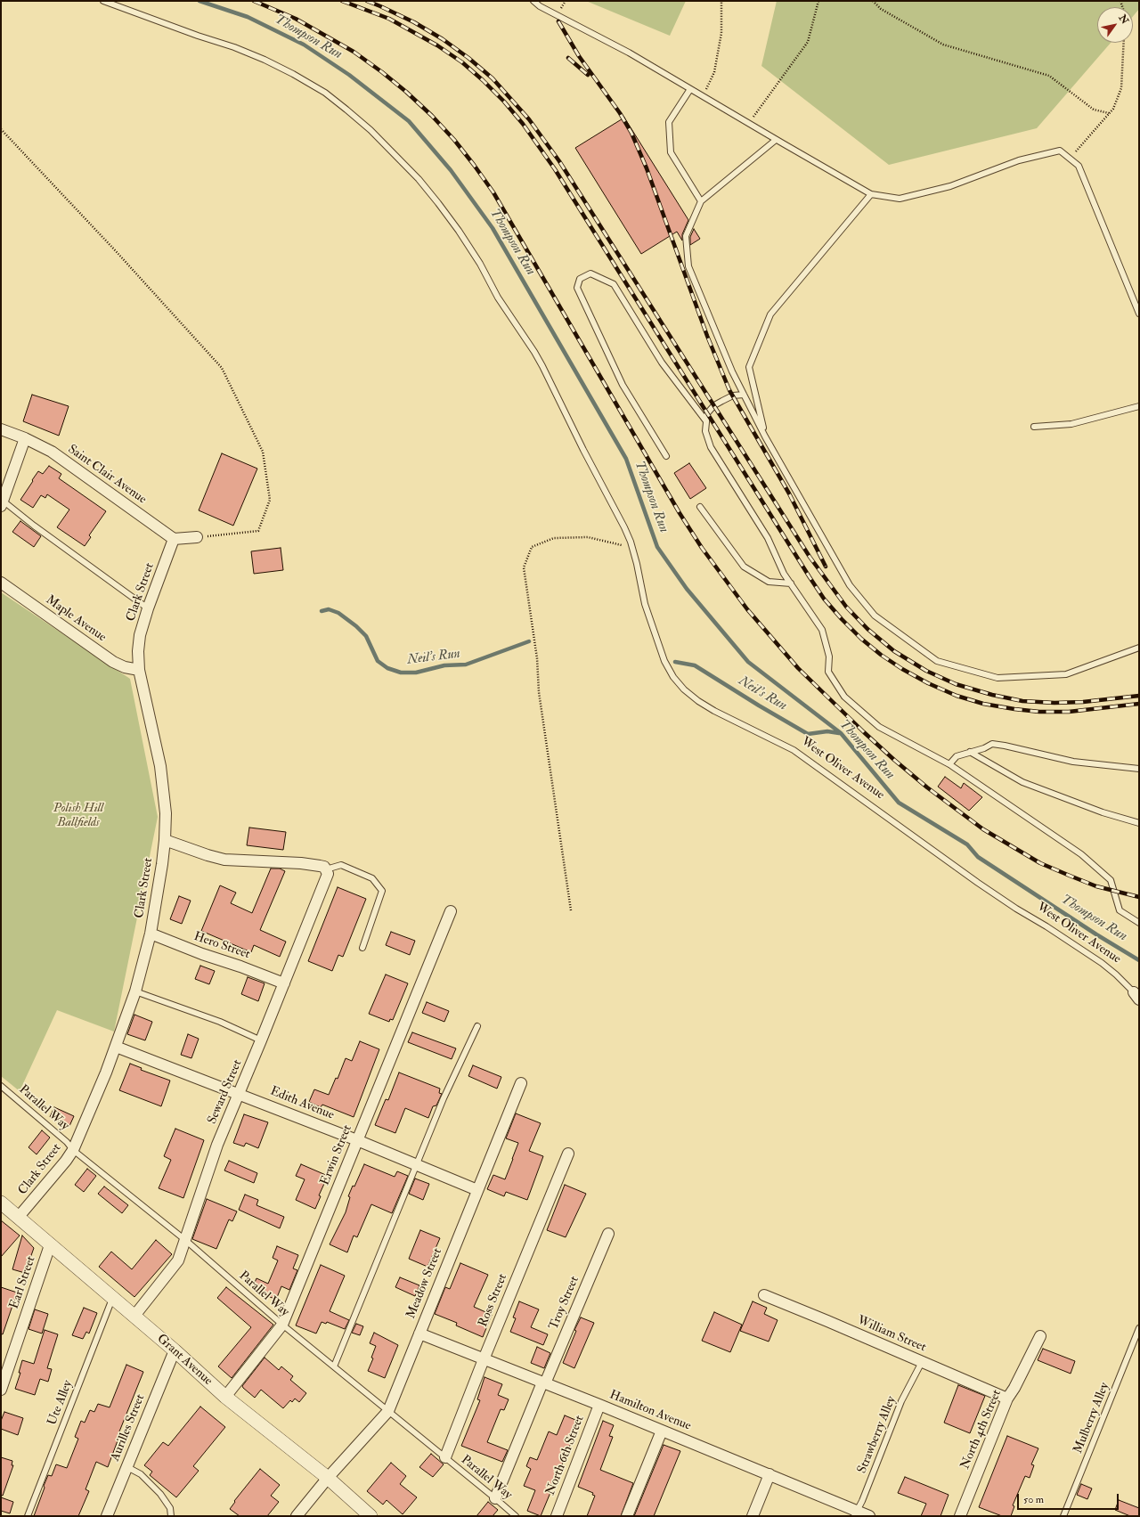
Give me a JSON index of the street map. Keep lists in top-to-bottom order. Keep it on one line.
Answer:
{"streets":{"street":["Saint Clair Avenue","Clark Street","Maple Avenue","Hero Street","Seward Street","Edith Avenue","Erwin Street","Earl Street","Meadow Street","Ross Street","Troy Street","William Street","Grant Avenue","Hamilton Avenue","Aurilles Street","North 4th Street","North 6th Street"],"lane":["West Oliver Avenue","Parallel Way","Ute Alley","Mulberry Alley","Strawberry Alley"]},"crossings":[["Saint Clair Avenue","Clark Street"],["Clark Street","Maple Avenue"],["Clark Street","Hero Street"],["Clark Street","Edith Avenue"],["Clark Street","Parallel Way"],["Clark Street","Grant Avenue"],["Hero Street","Seward Street"],["Seward Street","Edith Avenue"],["Seward Street","Parallel Way"],["Seward Street","Grant Avenue"],["Edith Avenue","Erwin Street"],["Edith Avenue","Meadow Street"],["Parallel Way","Erwin Street"],["Parallel Way","Meadow Street"],["Parallel Way","Ross Street"],["Parallel Way","Troy Street"],["Erwin Street","Grant Avenue"],["Earl Street","Grant Avenue"],["Meadow Street","Grant Avenue"],["Meadow Street","Hamilton Avenue"],["Ross Street","Hamilton Avenue"],["Troy Street","Hamilton Avenue"],["William Street","North 4th Street"],["William Street","Strawberry Alley"],["Grant Avenue","Ute Alley"],["Grant Avenue","Aurilles Street"],["Hamilton Avenue","Strawberry Alley"],["Hamilton Avenue","North 6th Street"]],"water":["Thompson Run","Neil's Run"],"parks":["Polish Hill Ballfields"],"scale_bar":"50 m","north":"top right"}
